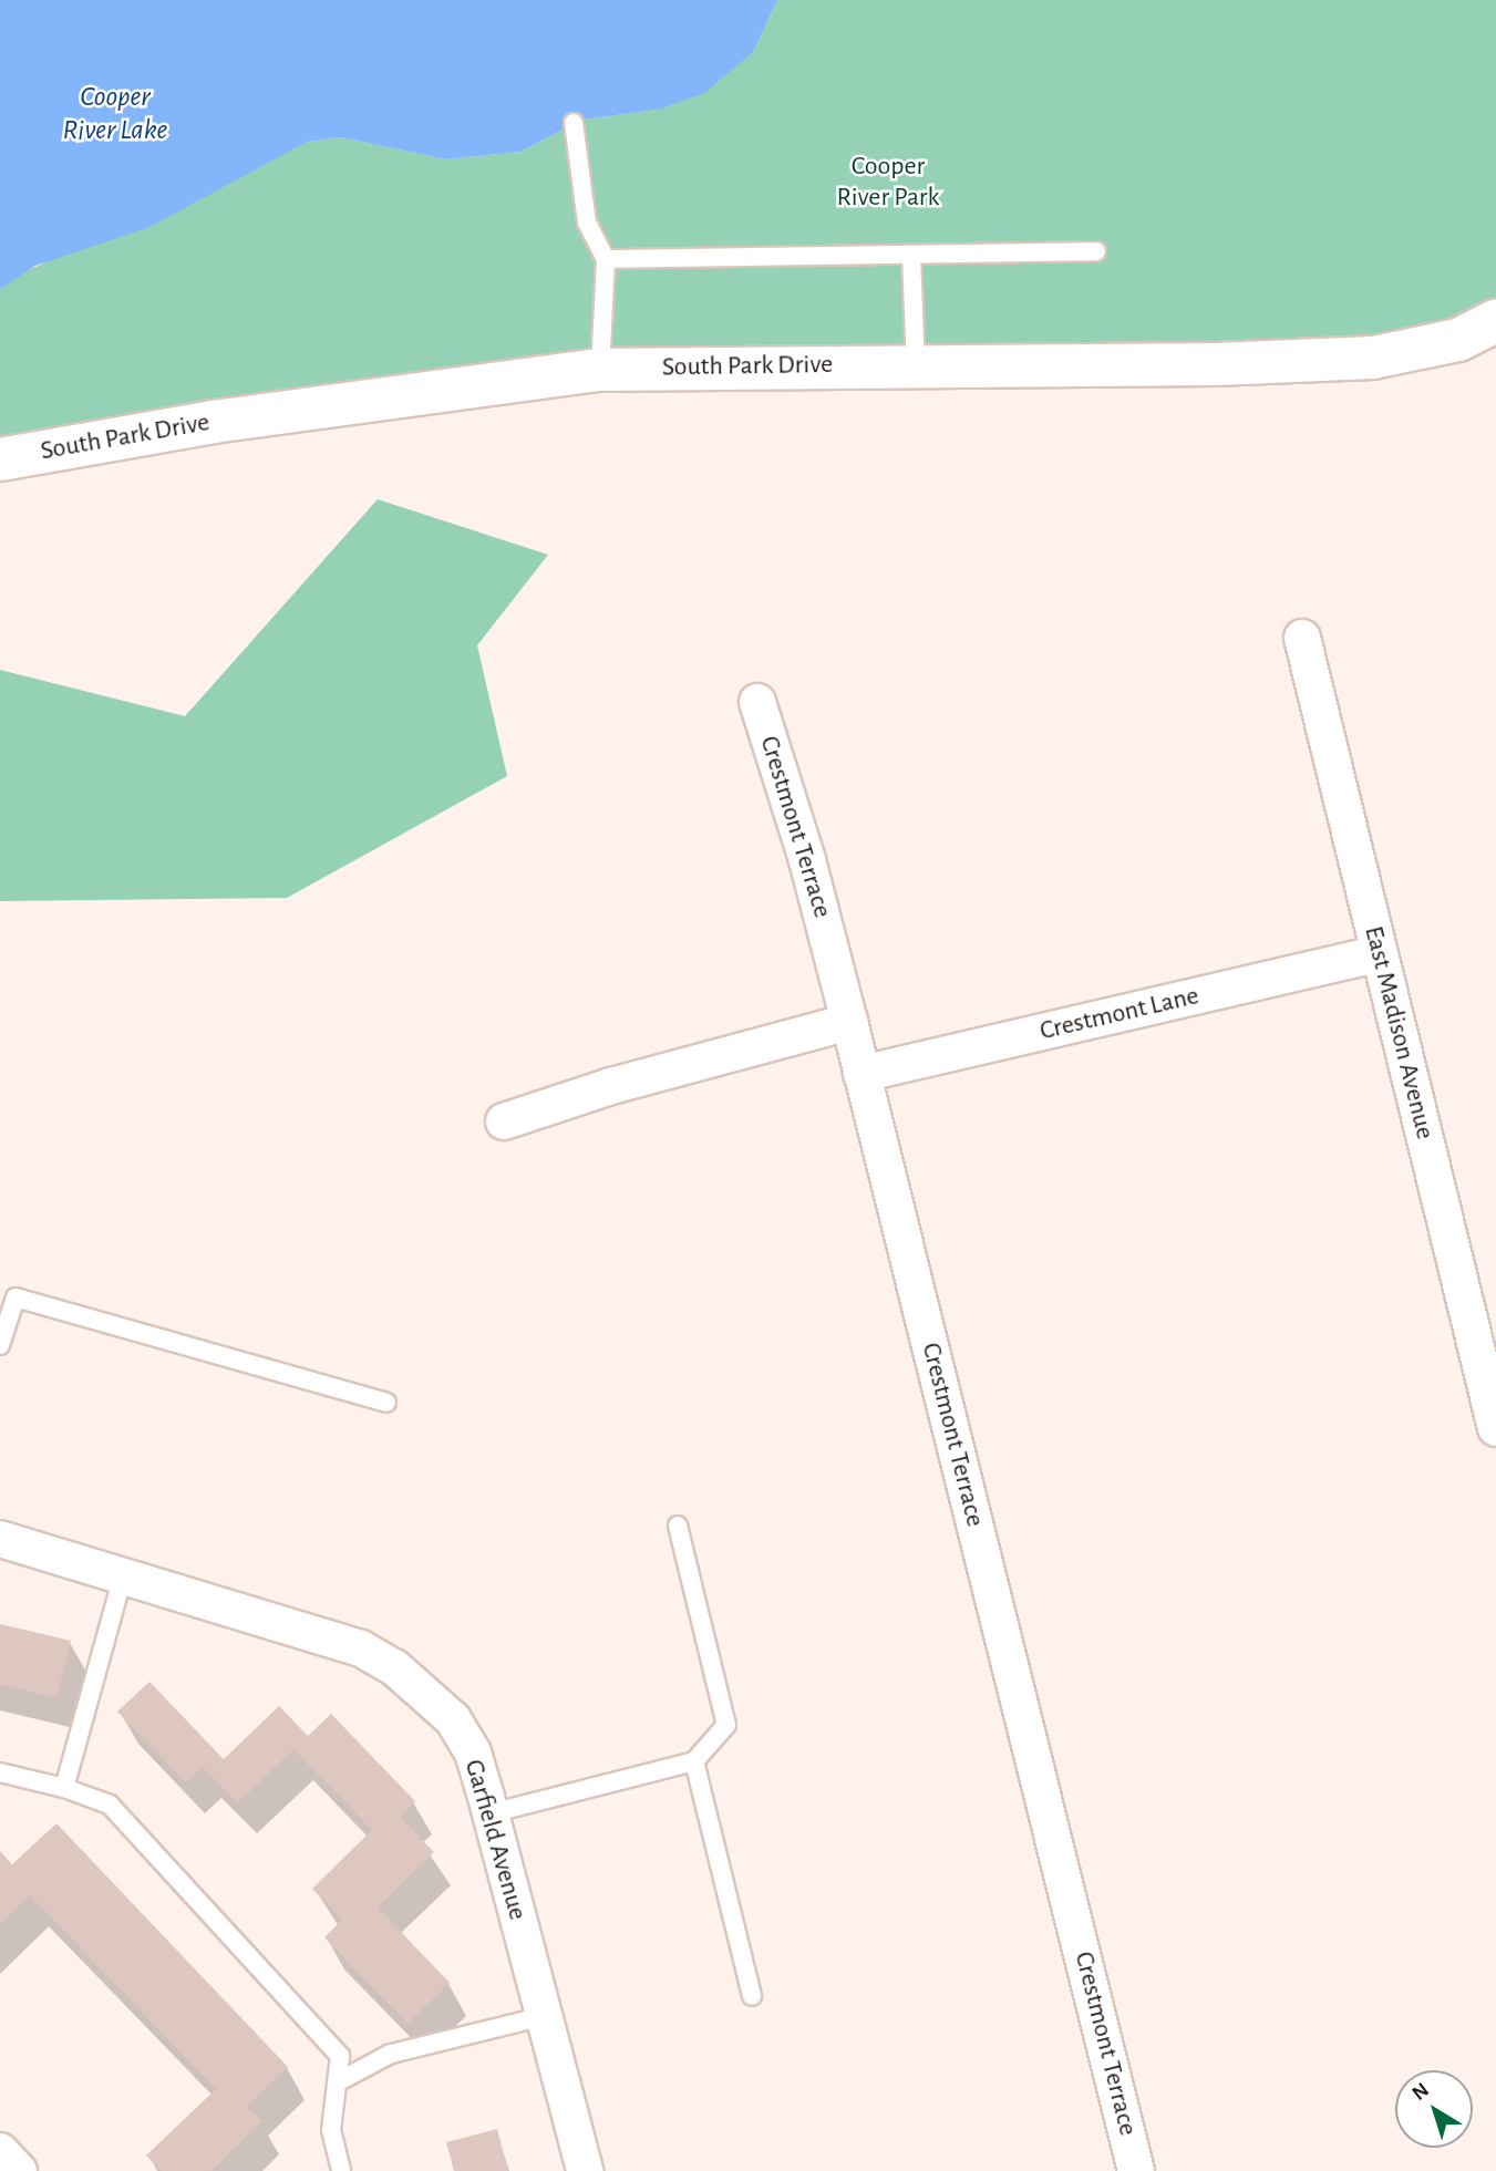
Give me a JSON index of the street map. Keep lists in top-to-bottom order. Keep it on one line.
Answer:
{"streets":{"street":["South Park Drive","Crestmont Terrace","Crestmont Lane","East Madison Avenue","Garfield Avenue"]},"crossings":[["Crestmont Terrace","Crestmont Lane"],["Crestmont Lane","East Madison Avenue"]],"water":["Cooper River Lake"],"parks":["Cooper River Park"],"north":"top left"}
